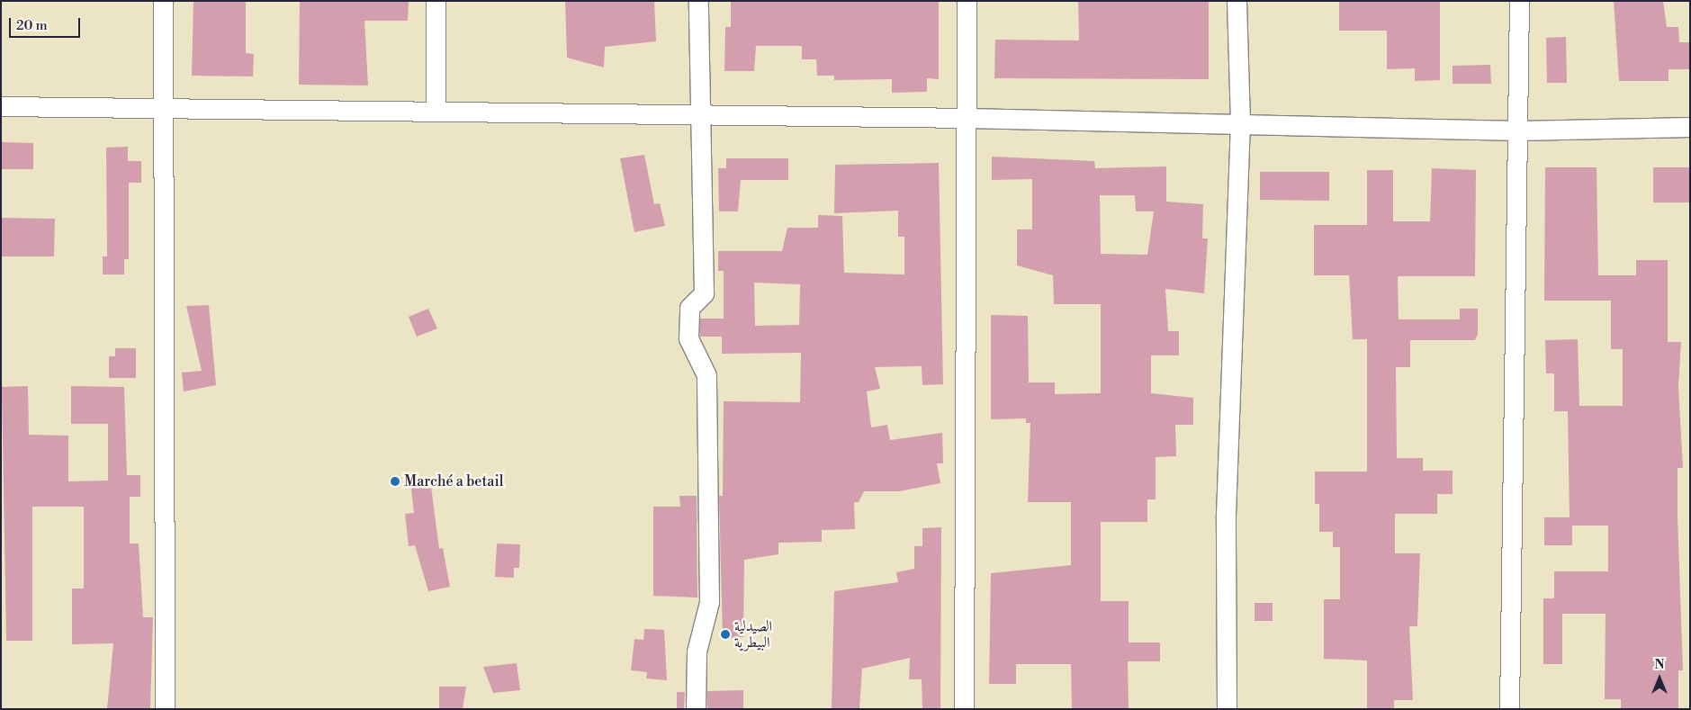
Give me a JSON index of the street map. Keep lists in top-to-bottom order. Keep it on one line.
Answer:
{"places":["Marché a betail","الصيدلية البيطرية"],"scale_bar":"20 m","north":"top"}
